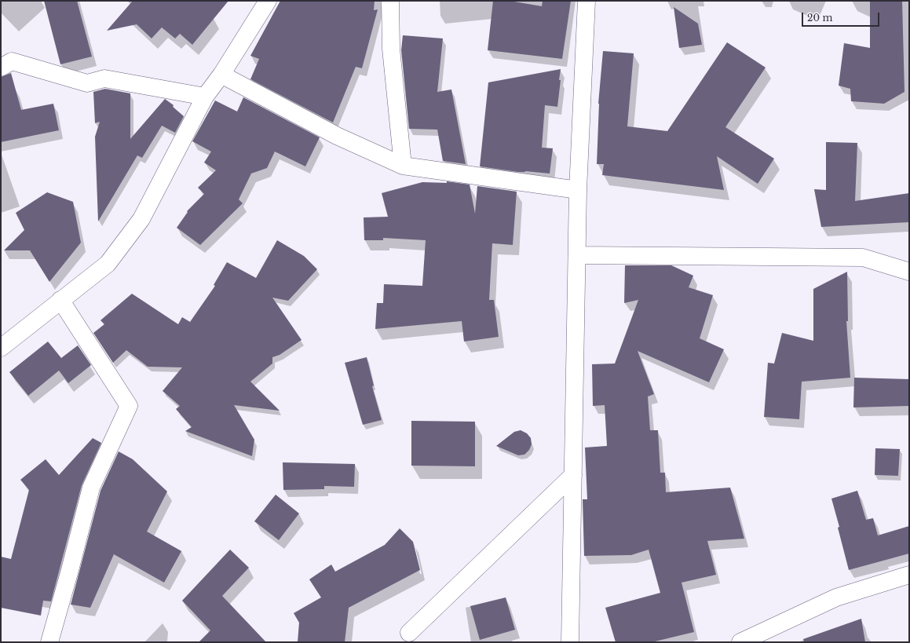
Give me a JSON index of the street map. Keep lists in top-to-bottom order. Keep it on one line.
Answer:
{"scale_bar":"20 m"}
